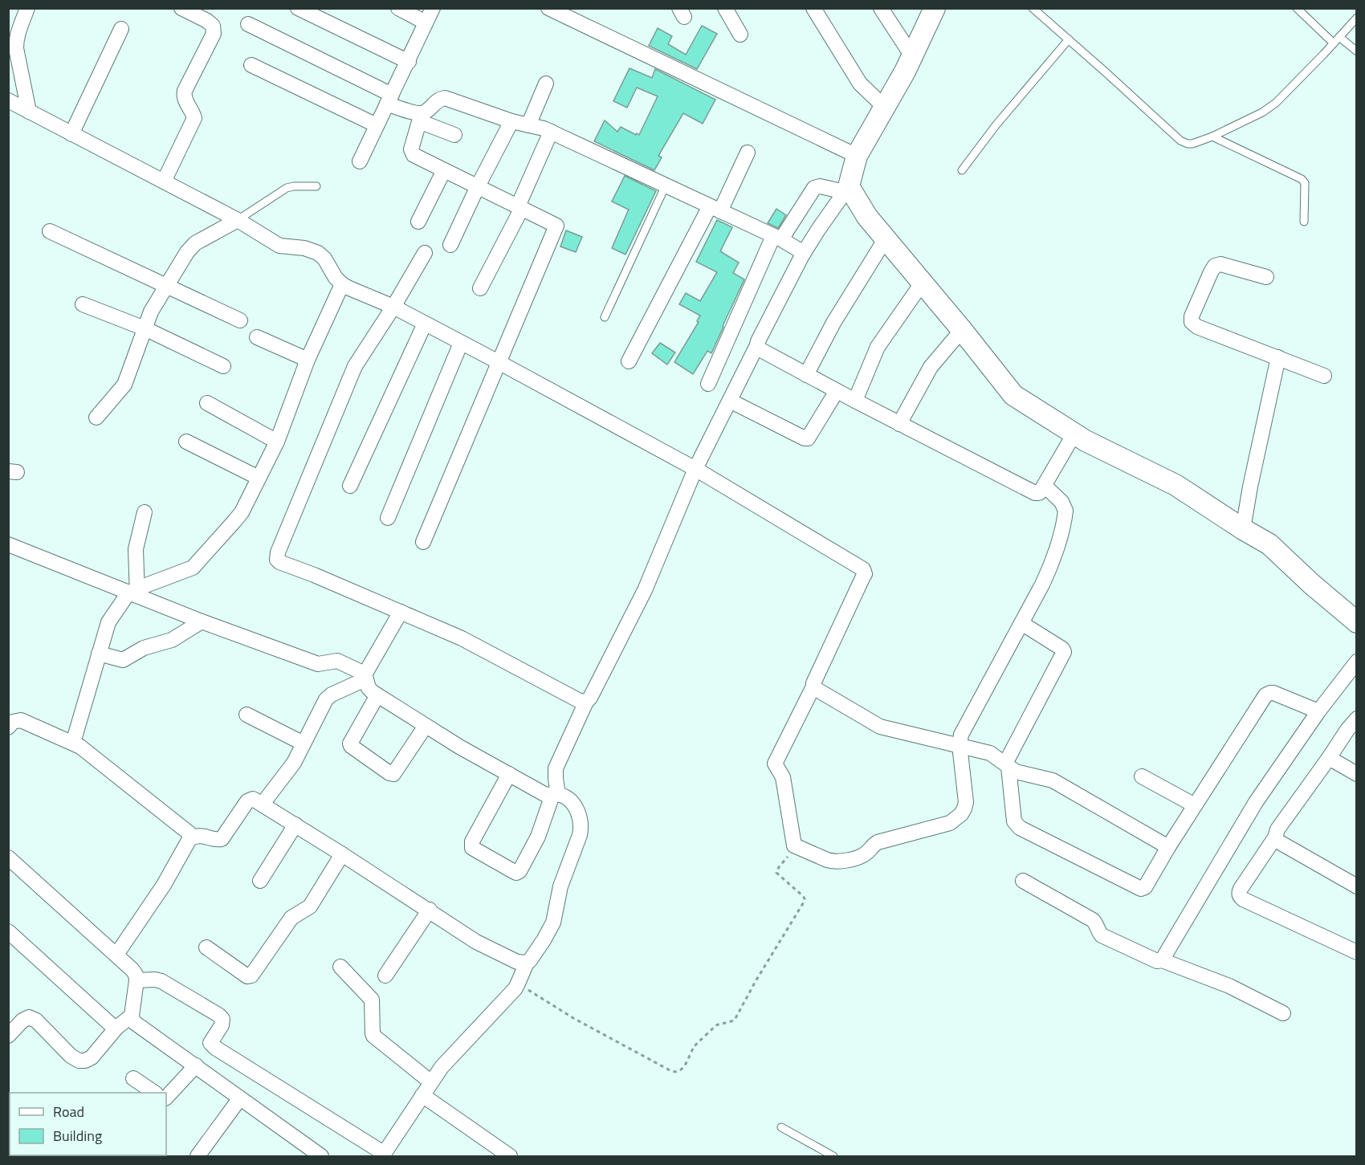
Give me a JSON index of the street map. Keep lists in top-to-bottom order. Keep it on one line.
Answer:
{"legend":["Road","Building"]}
